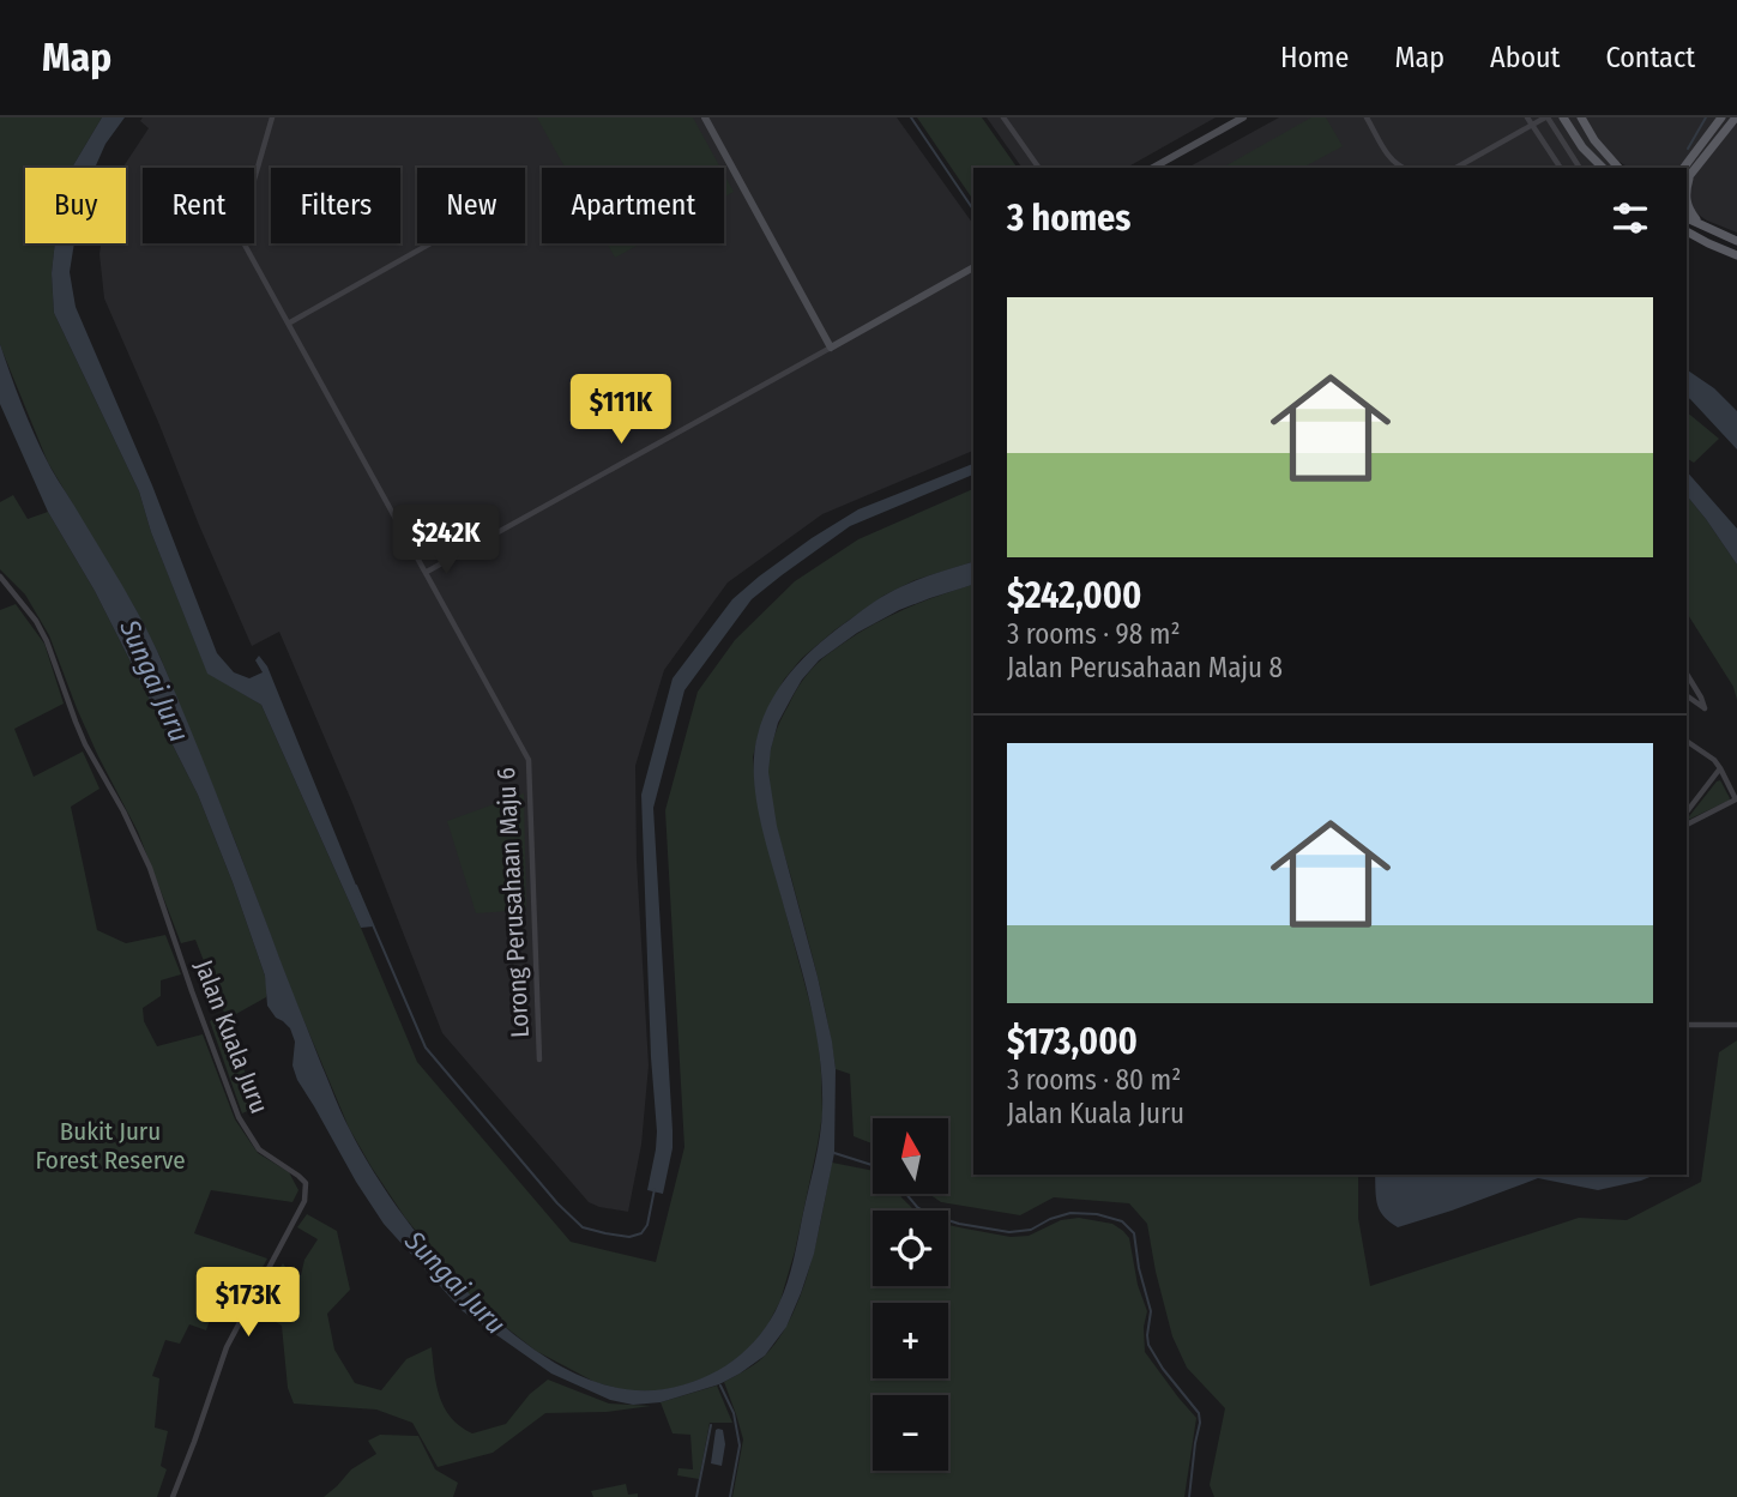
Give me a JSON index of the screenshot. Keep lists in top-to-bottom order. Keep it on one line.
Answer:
{"streets":{"street":["Lorong Perusahaan Maju 6","Jalan Kuala Juru"]},"water":["Sungai Juru"],"parks":["Bukit Juru Forest Reserve"],"north":"top","page":{"header":"Map","nav":["Home","Map","About","Contact"],"chip":["Buy","Rent","Filters","New","Apartment"],"heading":"3 homes","list":[{"name":"$242,000","note":"3 rooms · 98 m² · Jalan Perusahaan Maju 8"},{"name":"$173,000","note":"3 rooms · 80 m² · Jalan Kuala Juru"}],"price":["$111K","$242K","$173K"],"map_buttons":["+","−"]}}
